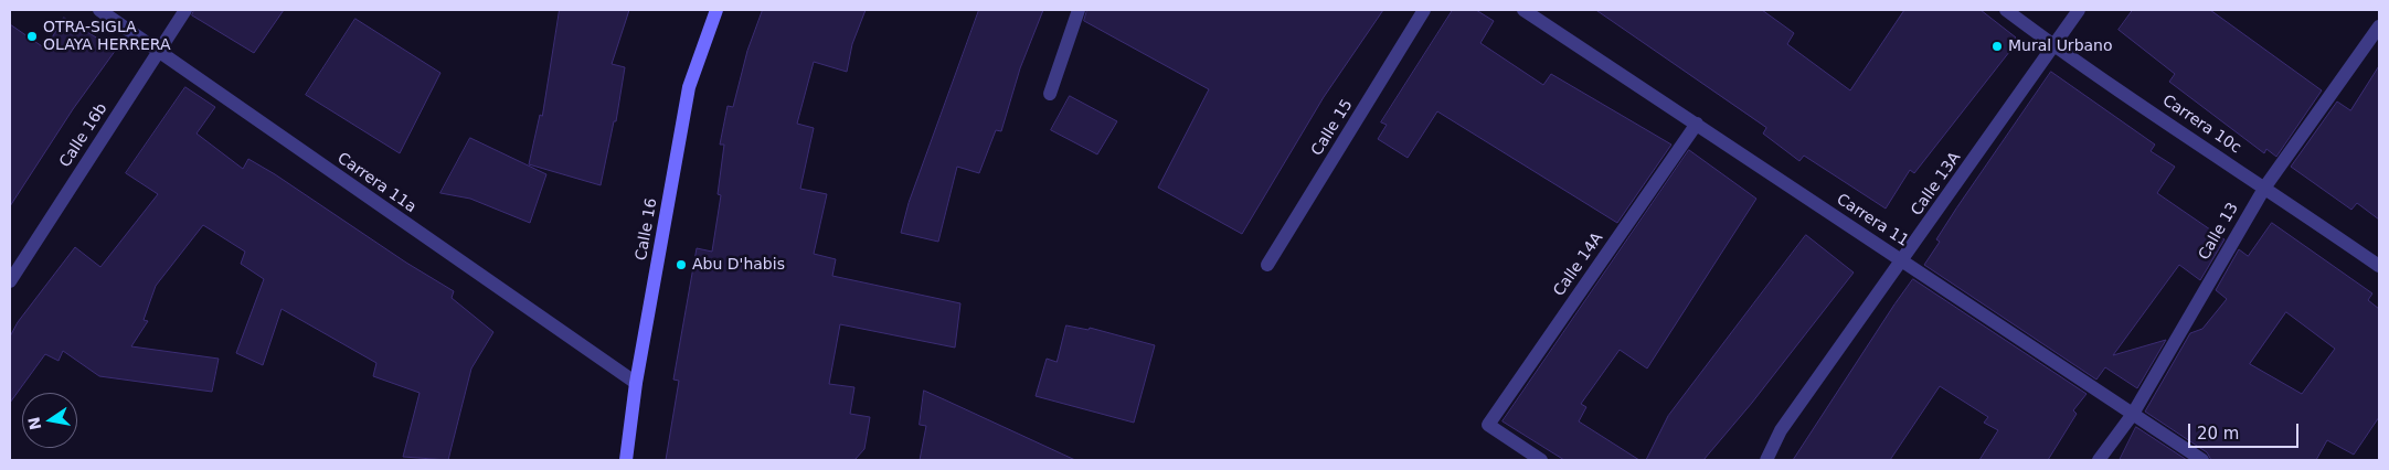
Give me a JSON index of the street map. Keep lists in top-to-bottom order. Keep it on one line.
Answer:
{"streets":{"main road":["Calle 16"],"street":["Carrera 10c","Calle 15","Calle 16b","Carrera 11a","Calle 13A","Carrera 11","Calle 13","Calle 14A"]},"crossings":[["Carrera 10c","Calle 13A"],["Carrera 10c","Calle 13"],["Calle 16b","Carrera 11a"],["Carrera 11a","Calle 16"],["Calle 13A","Carrera 11"],["Carrera 11","Calle 13"],["Carrera 11","Calle 14A"]],"places":["OTRA-SIGLA OLAYA HERRERA","Mural Urbano","Abu D'habis"],"scale_bar":"20 m","north":"left"}
